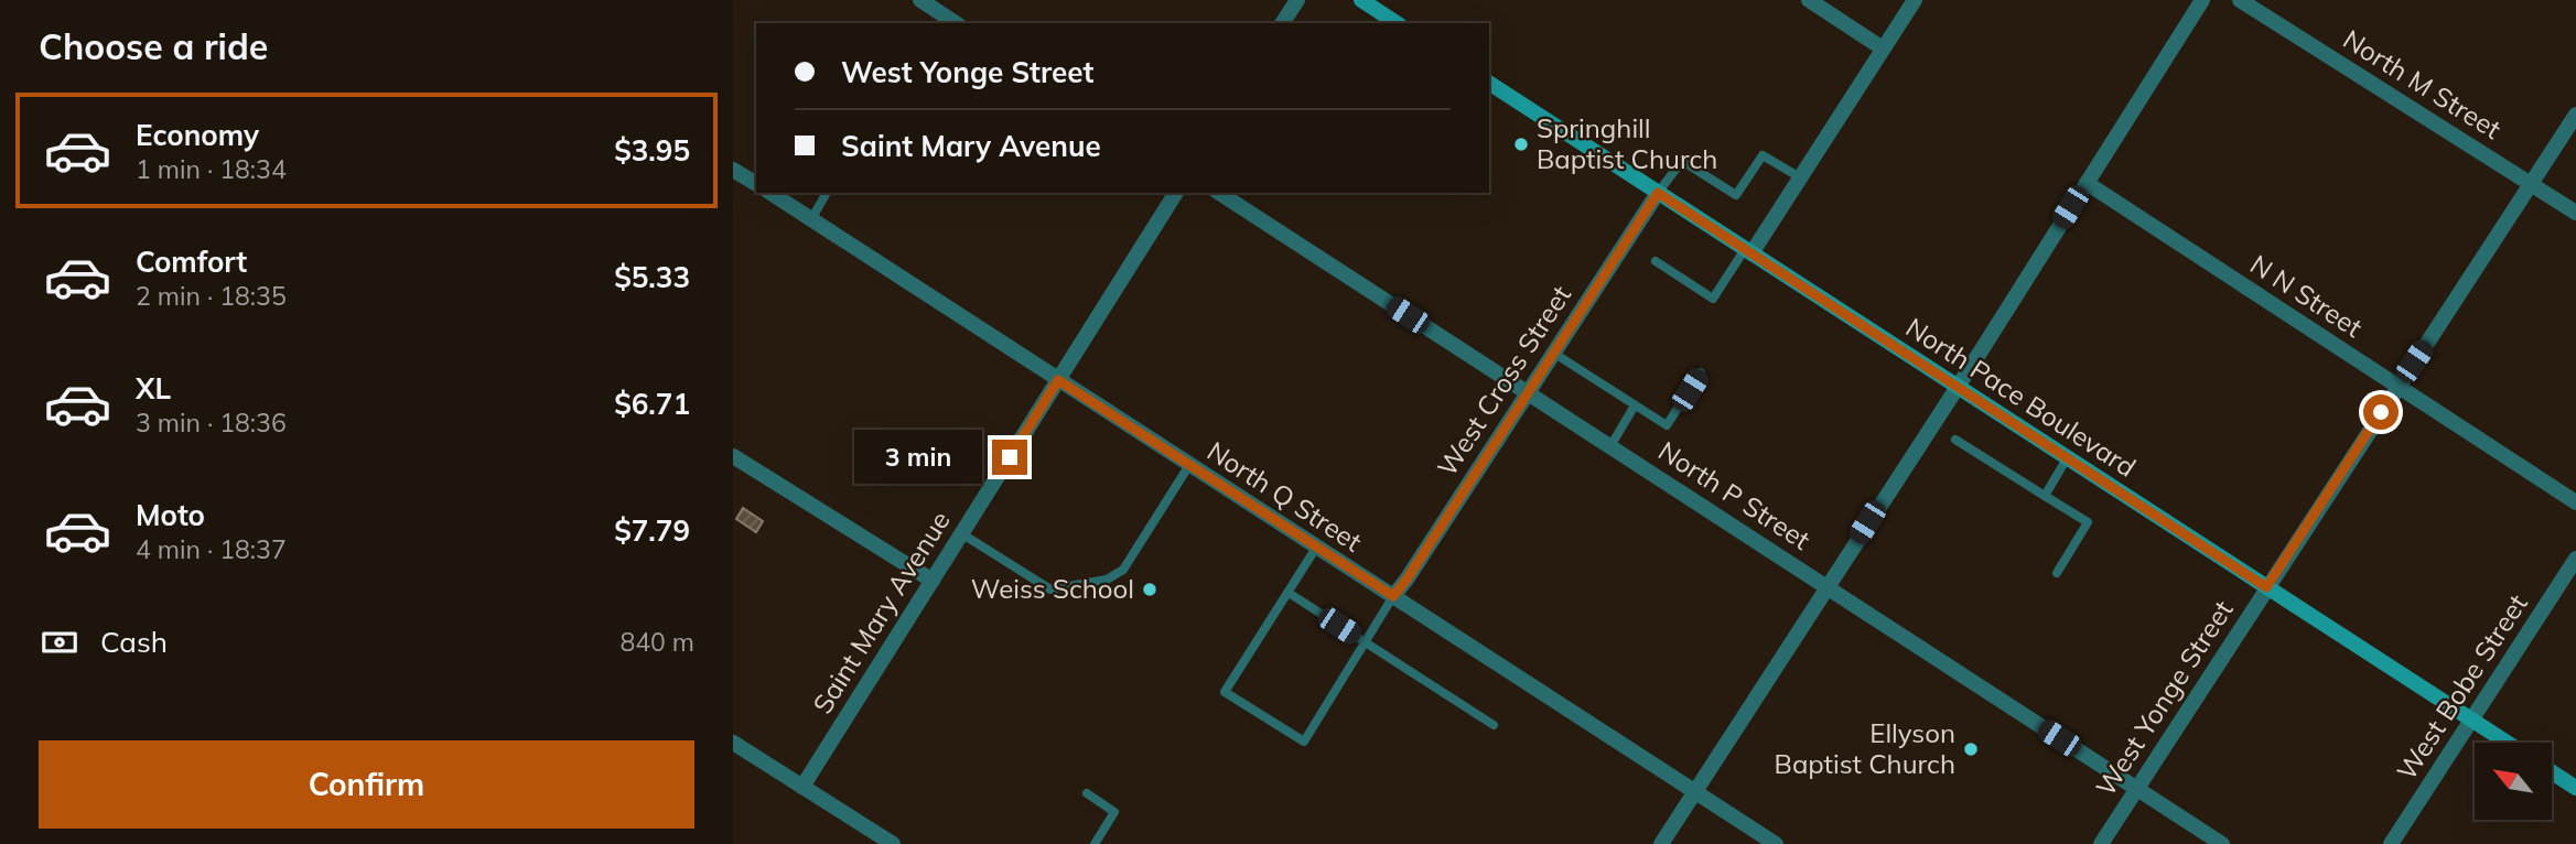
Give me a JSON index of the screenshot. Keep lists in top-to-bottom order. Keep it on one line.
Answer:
{"streets":{"main road":["North Pace Boulevard"],"street":["North M Street","N N Street","West Cross Street","North P Street","North Q Street","Saint Mary Avenue","West Bobe Street","West Yonge Street"]},"crossings":[["North M Street","West Yonge Street"],["N N Street","West Yonge Street"],["West Cross Street","North Pace Boulevard"],["West Cross Street","North P Street"],["West Cross Street","North Q Street"],["North Pace Boulevard","West Bobe Street"],["North Pace Boulevard","West Yonge Street"],["North P Street","West Yonge Street"],["North Q Street","Saint Mary Avenue"]],"places":["Springhill Baptist Church","Weiss School","Ellyson Baptist Church"],"north":"top left","page":{"heading":"Choose a ride","banner":["West Yonge Street","Saint Mary Avenue"],"list":[{"name":"Economy","note":"1 min · 18:34","value":"$3.95"},{"name":"Comfort","note":"2 min · 18:35","value":"$5.33"},{"name":"XL","note":"3 min · 18:36","value":"$6.71"},{"name":"Moto","note":"4 min · 18:37","value":"$7.79"}],"bubble":"3 min","pay":["Cash","840 m"],"buttons":"Confirm"}}
